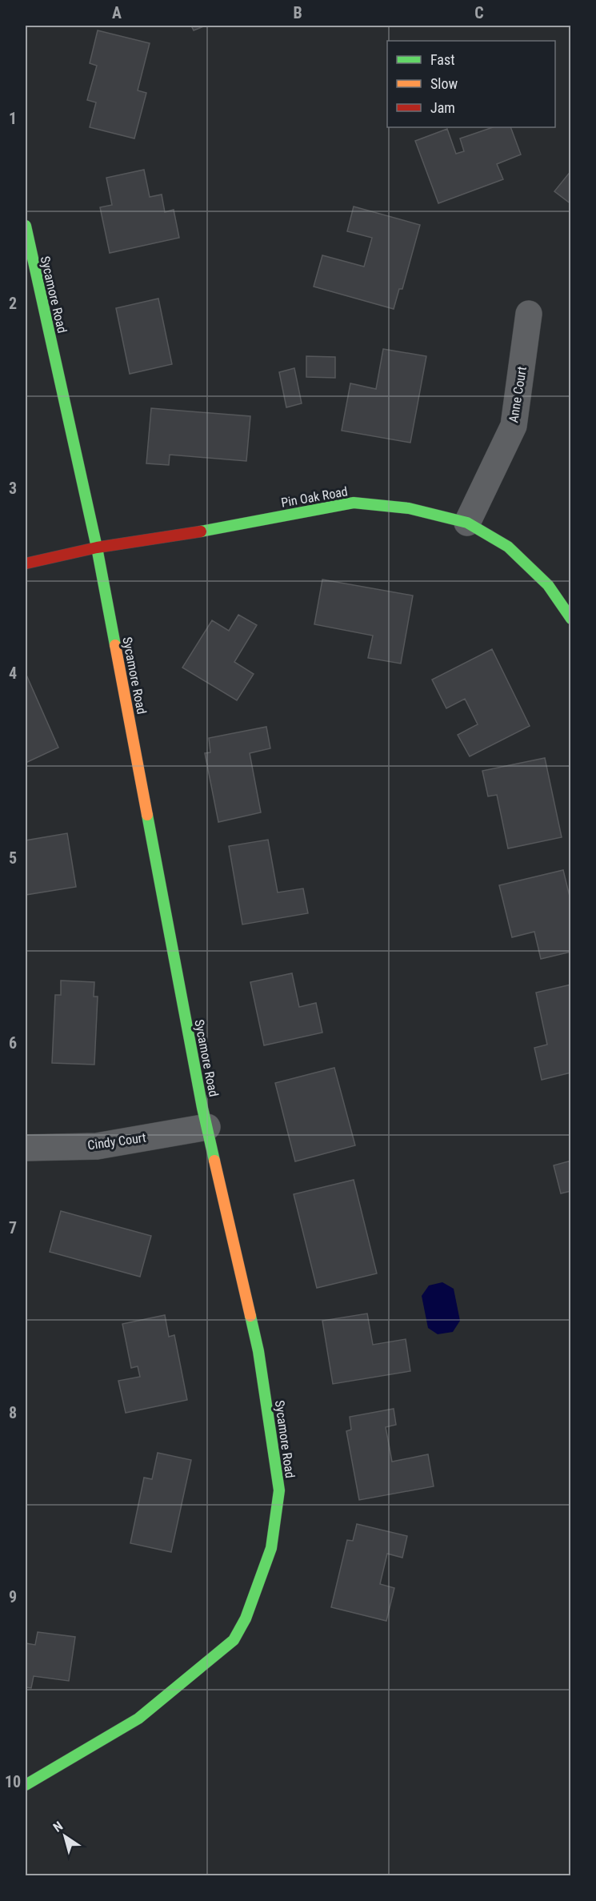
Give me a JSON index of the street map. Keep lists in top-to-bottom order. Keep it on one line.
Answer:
{"streets":{"street":["Sycamore Road","Anne Court","Pin Oak Road","Cindy Court"]},"crossings":[["Sycamore Road","Pin Oak Road"],["Sycamore Road","Cindy Court"],["Anne Court","Pin Oak Road"]],"legend":["Fast","Slow","Jam"],"north":"top left","grid":{"columns":["A","B","C"],"rows":["1","2","3","4","5","6","7","8","9","10"]}}
